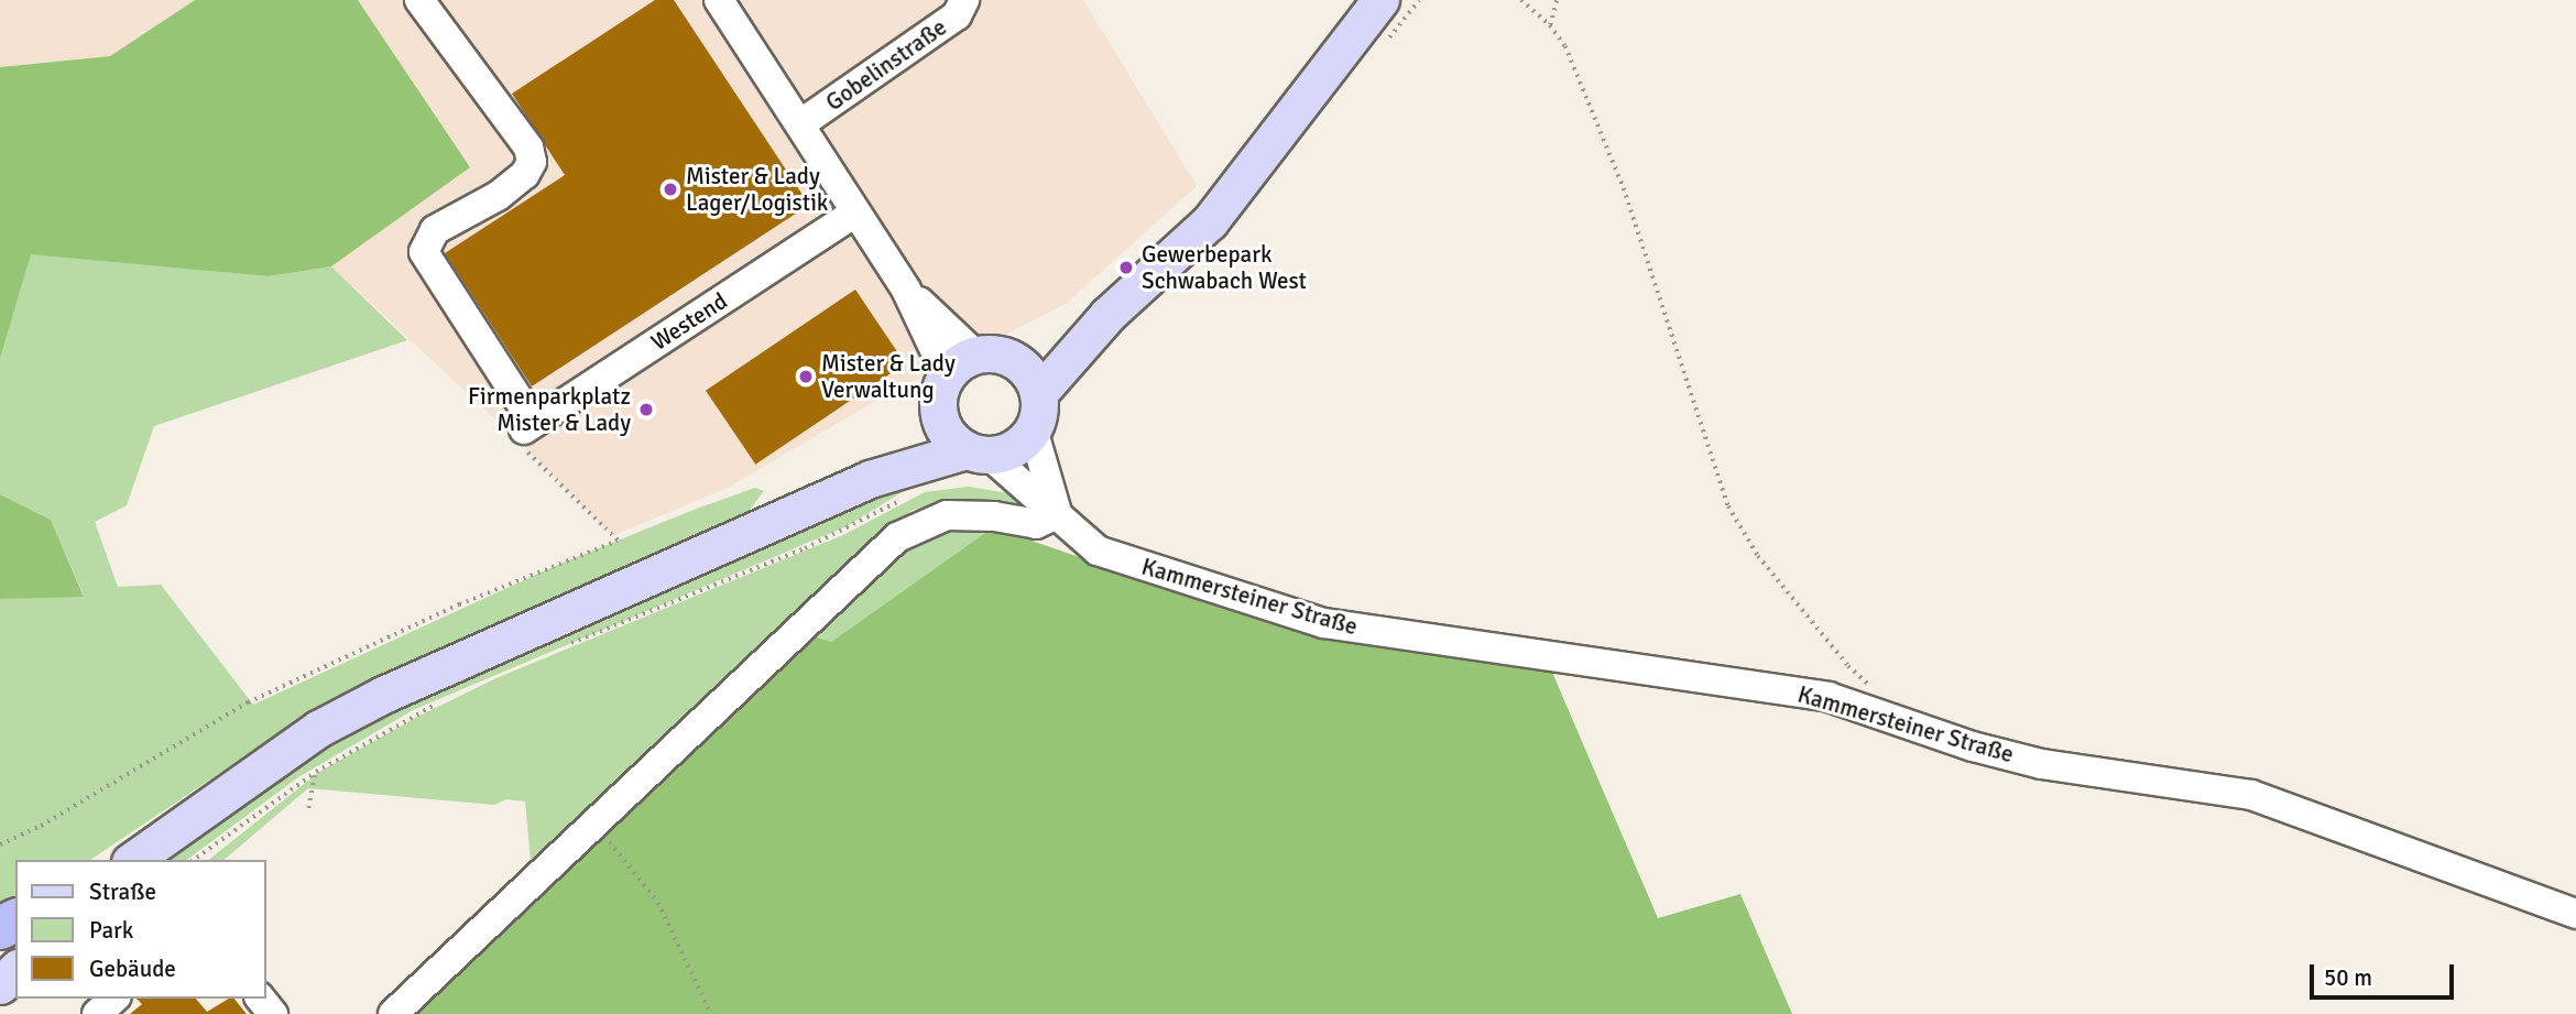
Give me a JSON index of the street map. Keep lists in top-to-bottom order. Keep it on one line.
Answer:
{"streets":{"street":["Gobelinstraße","Westend","Kammersteiner Straße"]},"places":["Mister & Lady Lager/Logistik","Gewerbepark Schwabach West","Mister & Lady Verwaltung","Firmenparkplatz Mister & Lady"],"legend":["Straße","Park","Gebäude"],"scale_bar":"50 m"}
